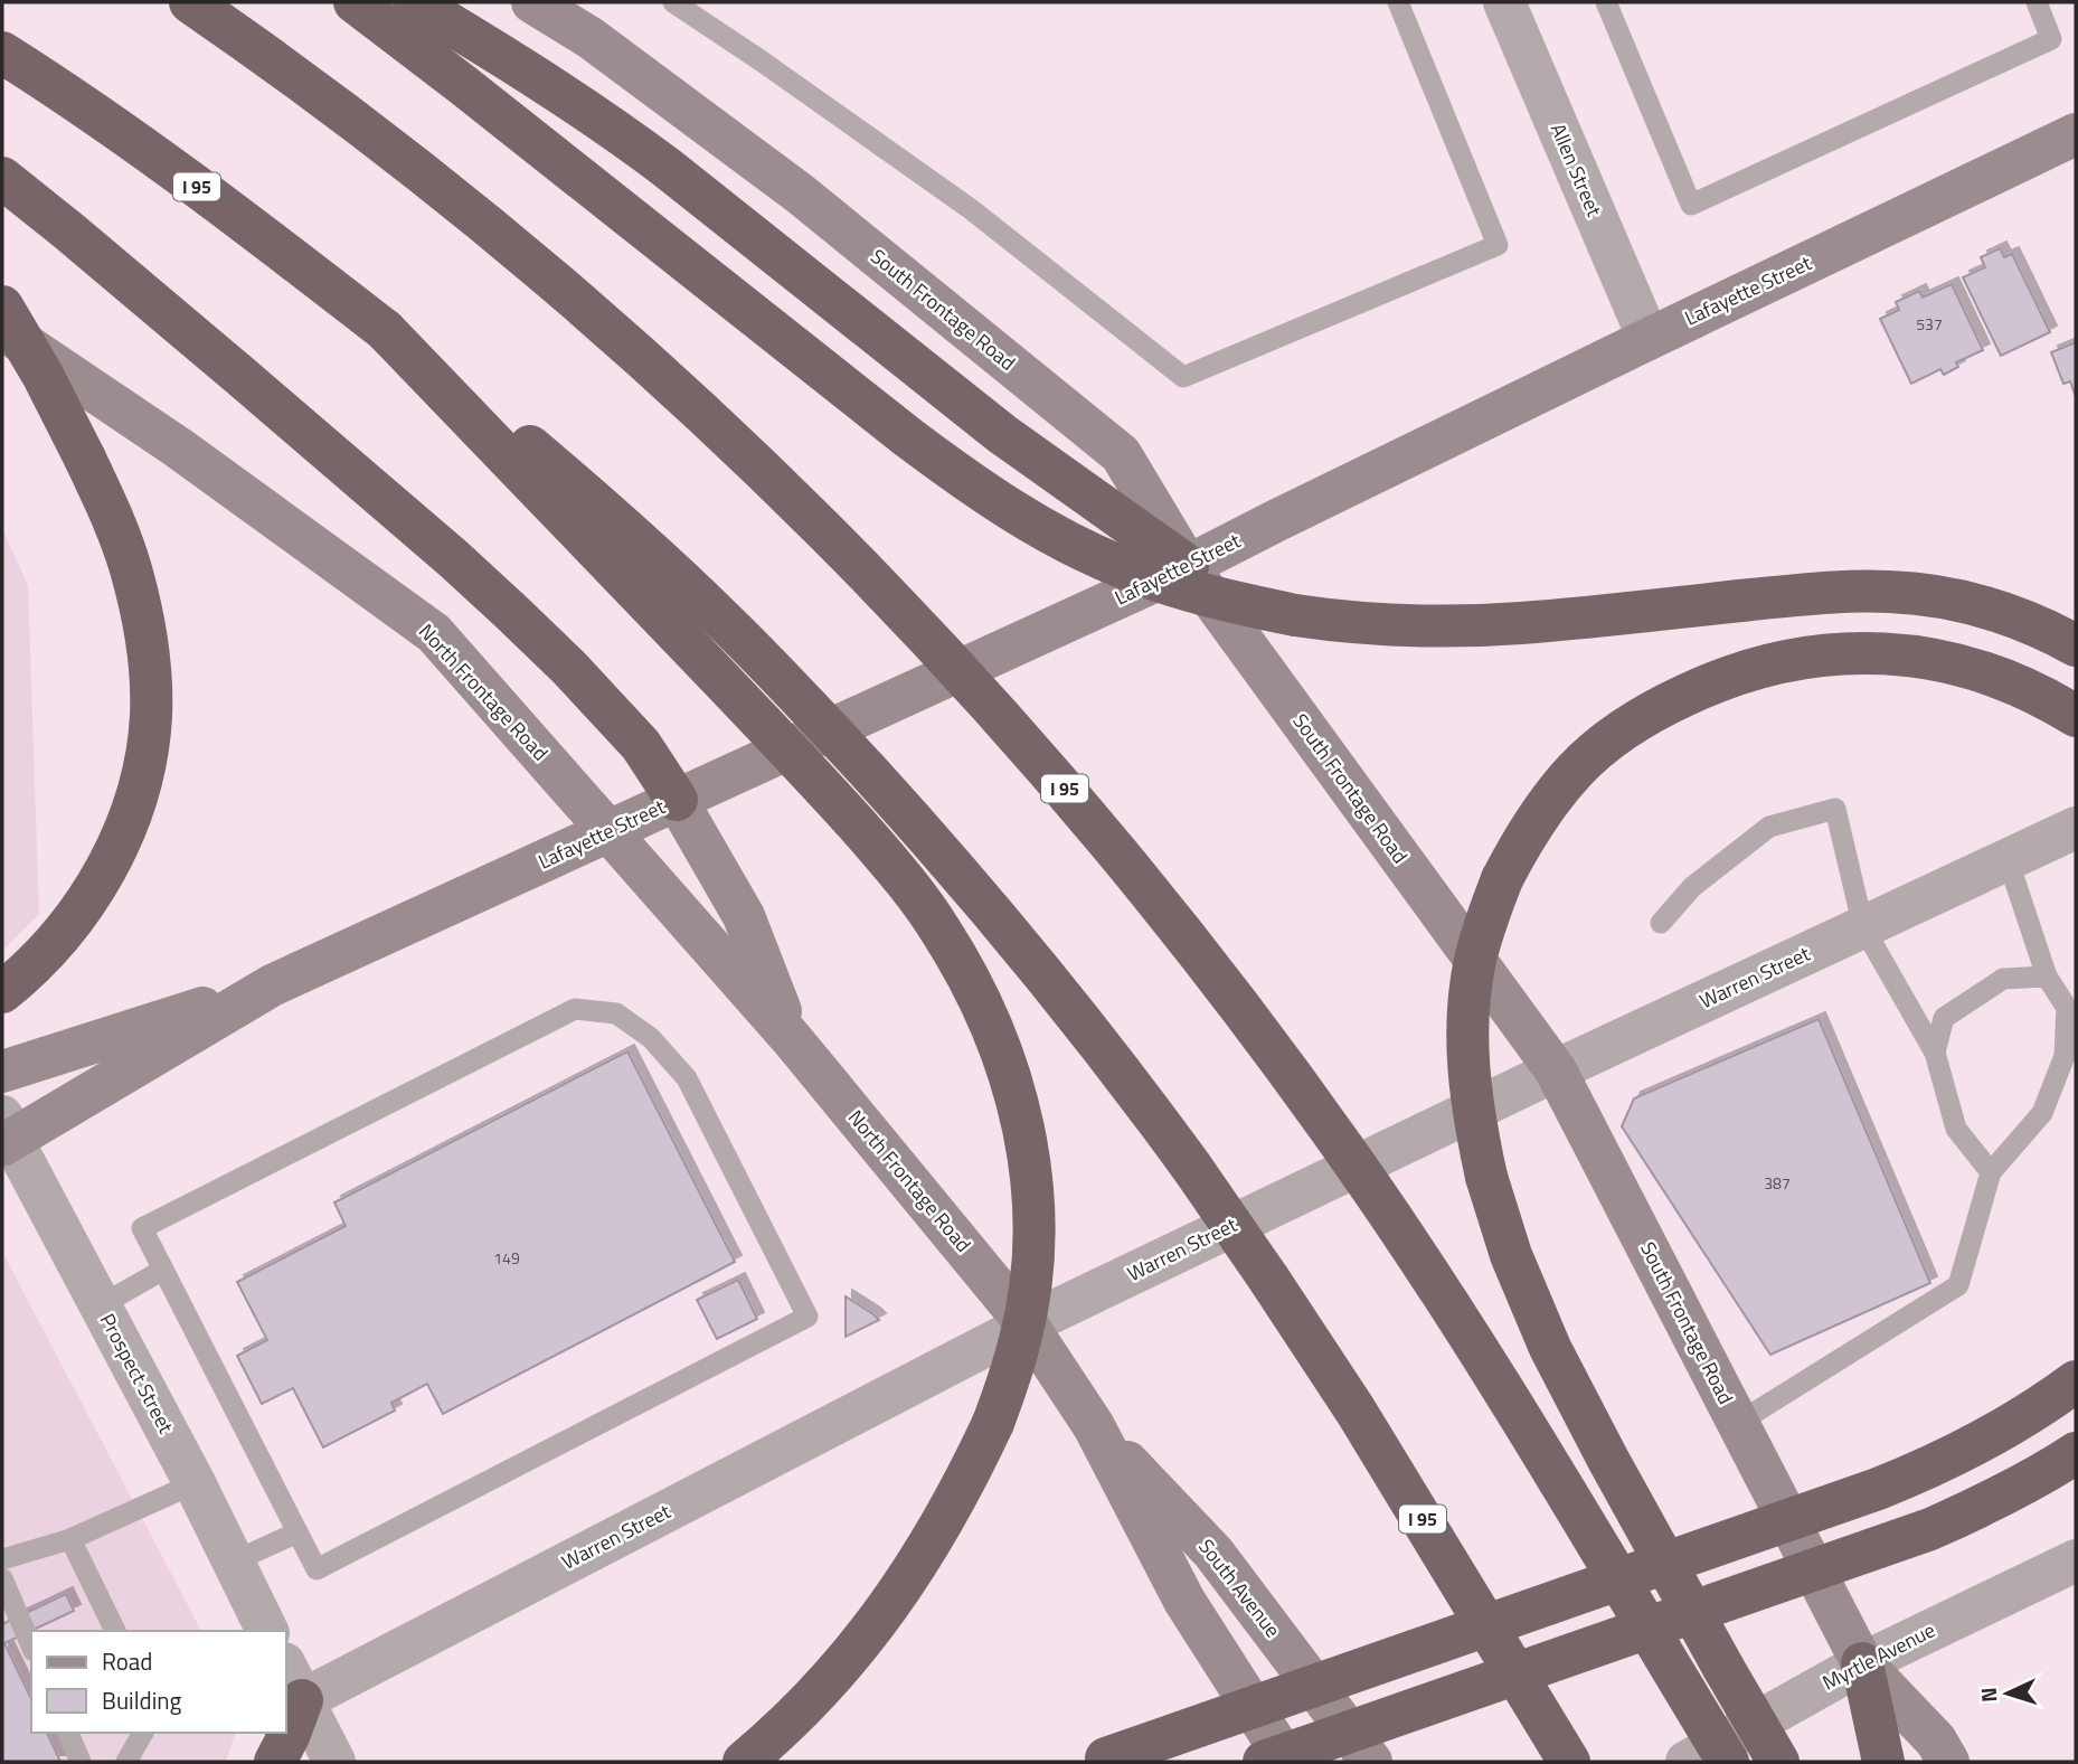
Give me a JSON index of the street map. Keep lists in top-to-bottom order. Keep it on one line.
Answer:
{"streets":{"highway":["I 95"],"main road":["Lafayette Street","South Frontage Road","North Frontage Road","South Avenue"],"street":["Allen Street","Warren Street","Prospect Street","Myrtle Avenue"]},"crossings":[["Allen Street","Lafayette Street"],["Lafayette Street","South Frontage Road"],["Lafayette Street","North Frontage Road"],["Lafayette Street","Prospect Street"],["South Frontage Road","Warren Street"],["South Frontage Road","Myrtle Avenue"],["North Frontage Road","Warren Street"],["North Frontage Road","South Avenue"],["Warren Street","South Avenue"]],"house_numbers":["537","387","149"],"legend":["Road","Building"],"north":"left"}
